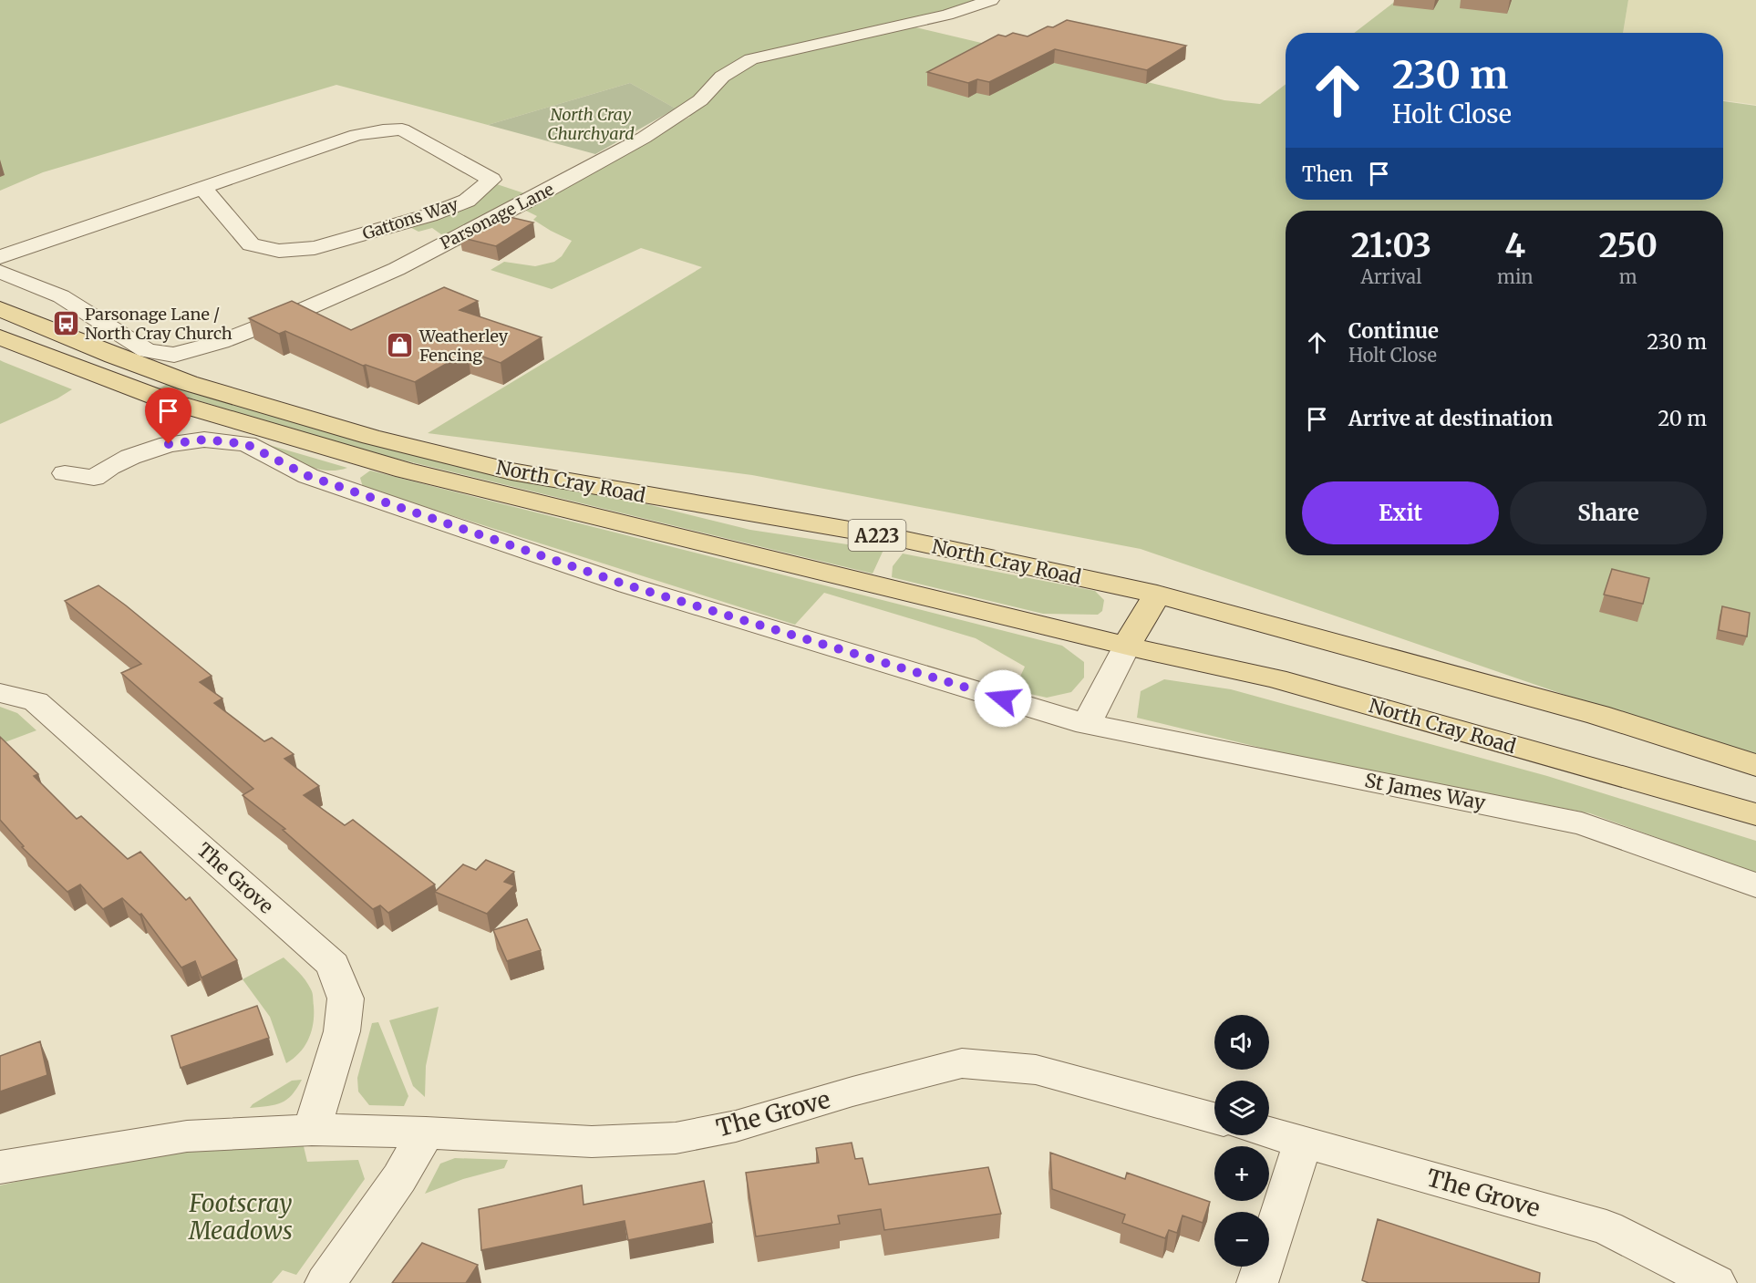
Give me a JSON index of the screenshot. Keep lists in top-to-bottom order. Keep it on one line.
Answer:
{"streets":{"main road":["North Cray Road","A223"],"street":["Parsonage Lane","Gattons Way","St James Way","The Grove"]},"parks":["North Cray Churchyard","Footscray Meadows"],"places":{"bus stop":["Parsonage Lane / North Cray Church"],"shop":["Weatherley Fencing"]},"page":{"turn":["230 m","Holt Close"],"then":"Then","eta":["21:03","Arrival","4","min","250","m"],"list":[{"name":"Continue","note":"Holt Close","value":"230 m"},{"name":"Arrive at destination","value":"20 m"}],"buttons":["Exit","Share"],"map_buttons":["+","−"]}}
